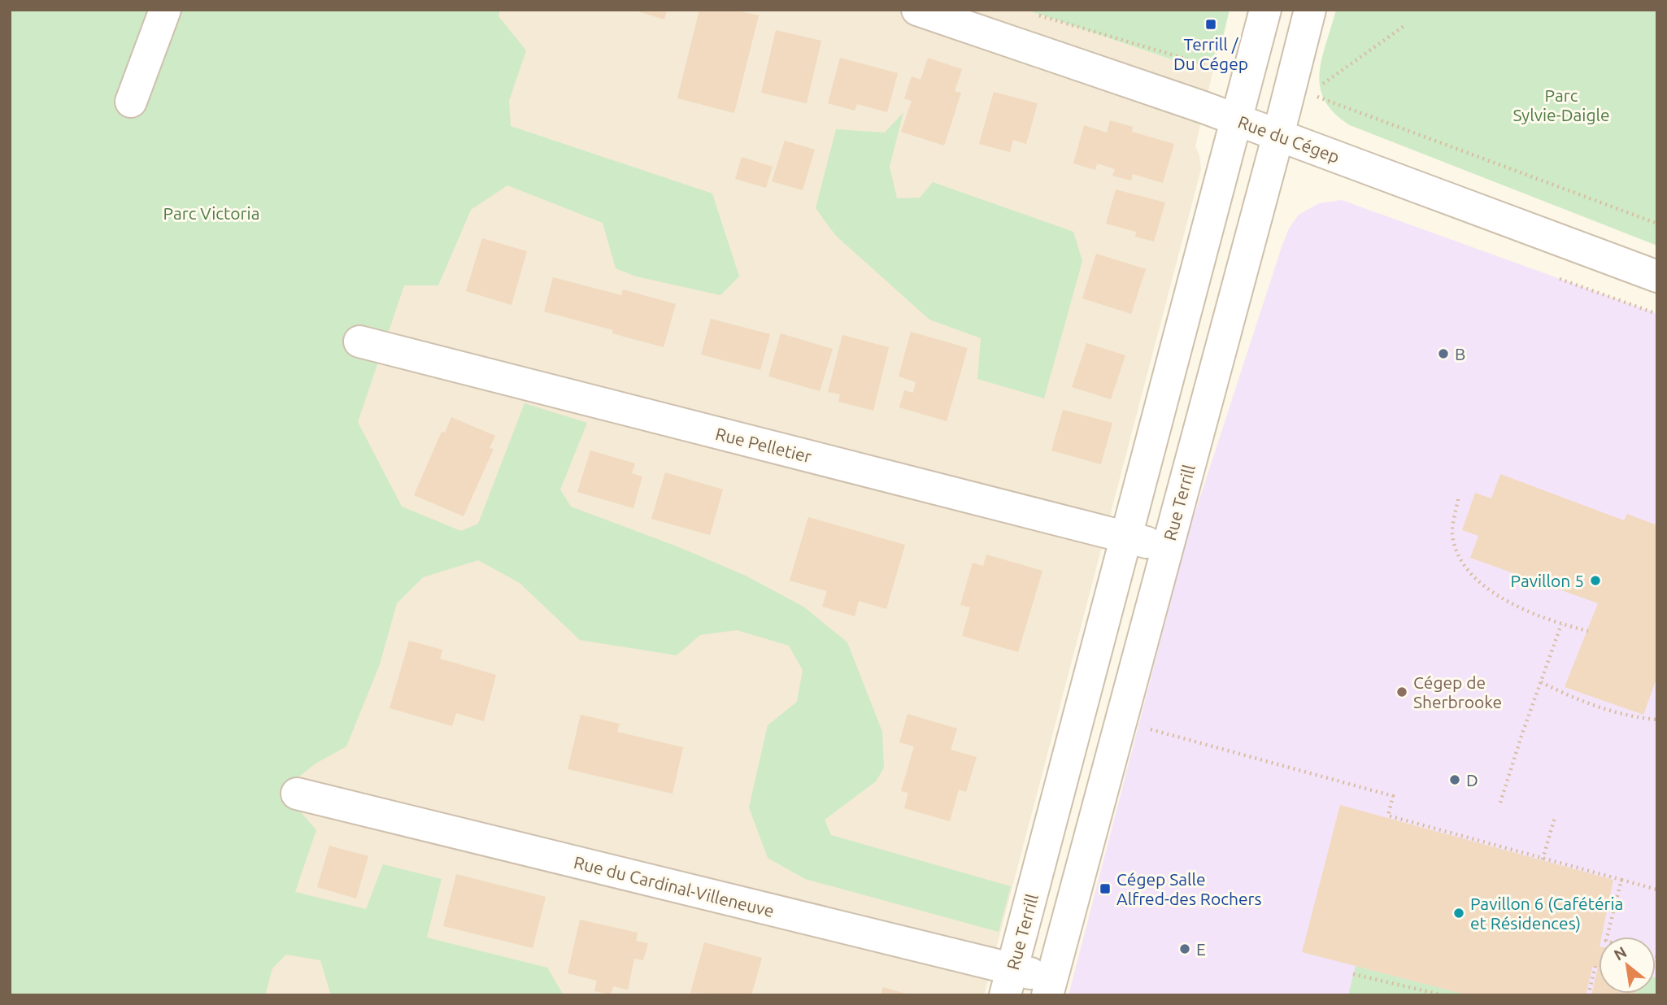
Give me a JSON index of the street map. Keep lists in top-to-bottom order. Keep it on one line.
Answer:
{"streets":{"street":["Rue du Cégep","Rue Pelletier","Rue Terrill","Rue du Cardinal-Villeneuve"]},"crossings":[["Rue du Cégep","Rue Terrill"],["Rue Pelletier","Rue Terrill"],["Rue Terrill","Rue du Cardinal-Villeneuve"]],"parks":["Parc Sylvie-Daigle","Parc Victoria"],"places":{"transit":["Terrill / Du Cégep","Cégep Salle Alfred-des Rochers"],"other":["B","Pavillon 5","Cégep de Sherbrooke","D","Pavillon 6 (Cafétéria et Résidences)","E"]},"north":"top left"}
